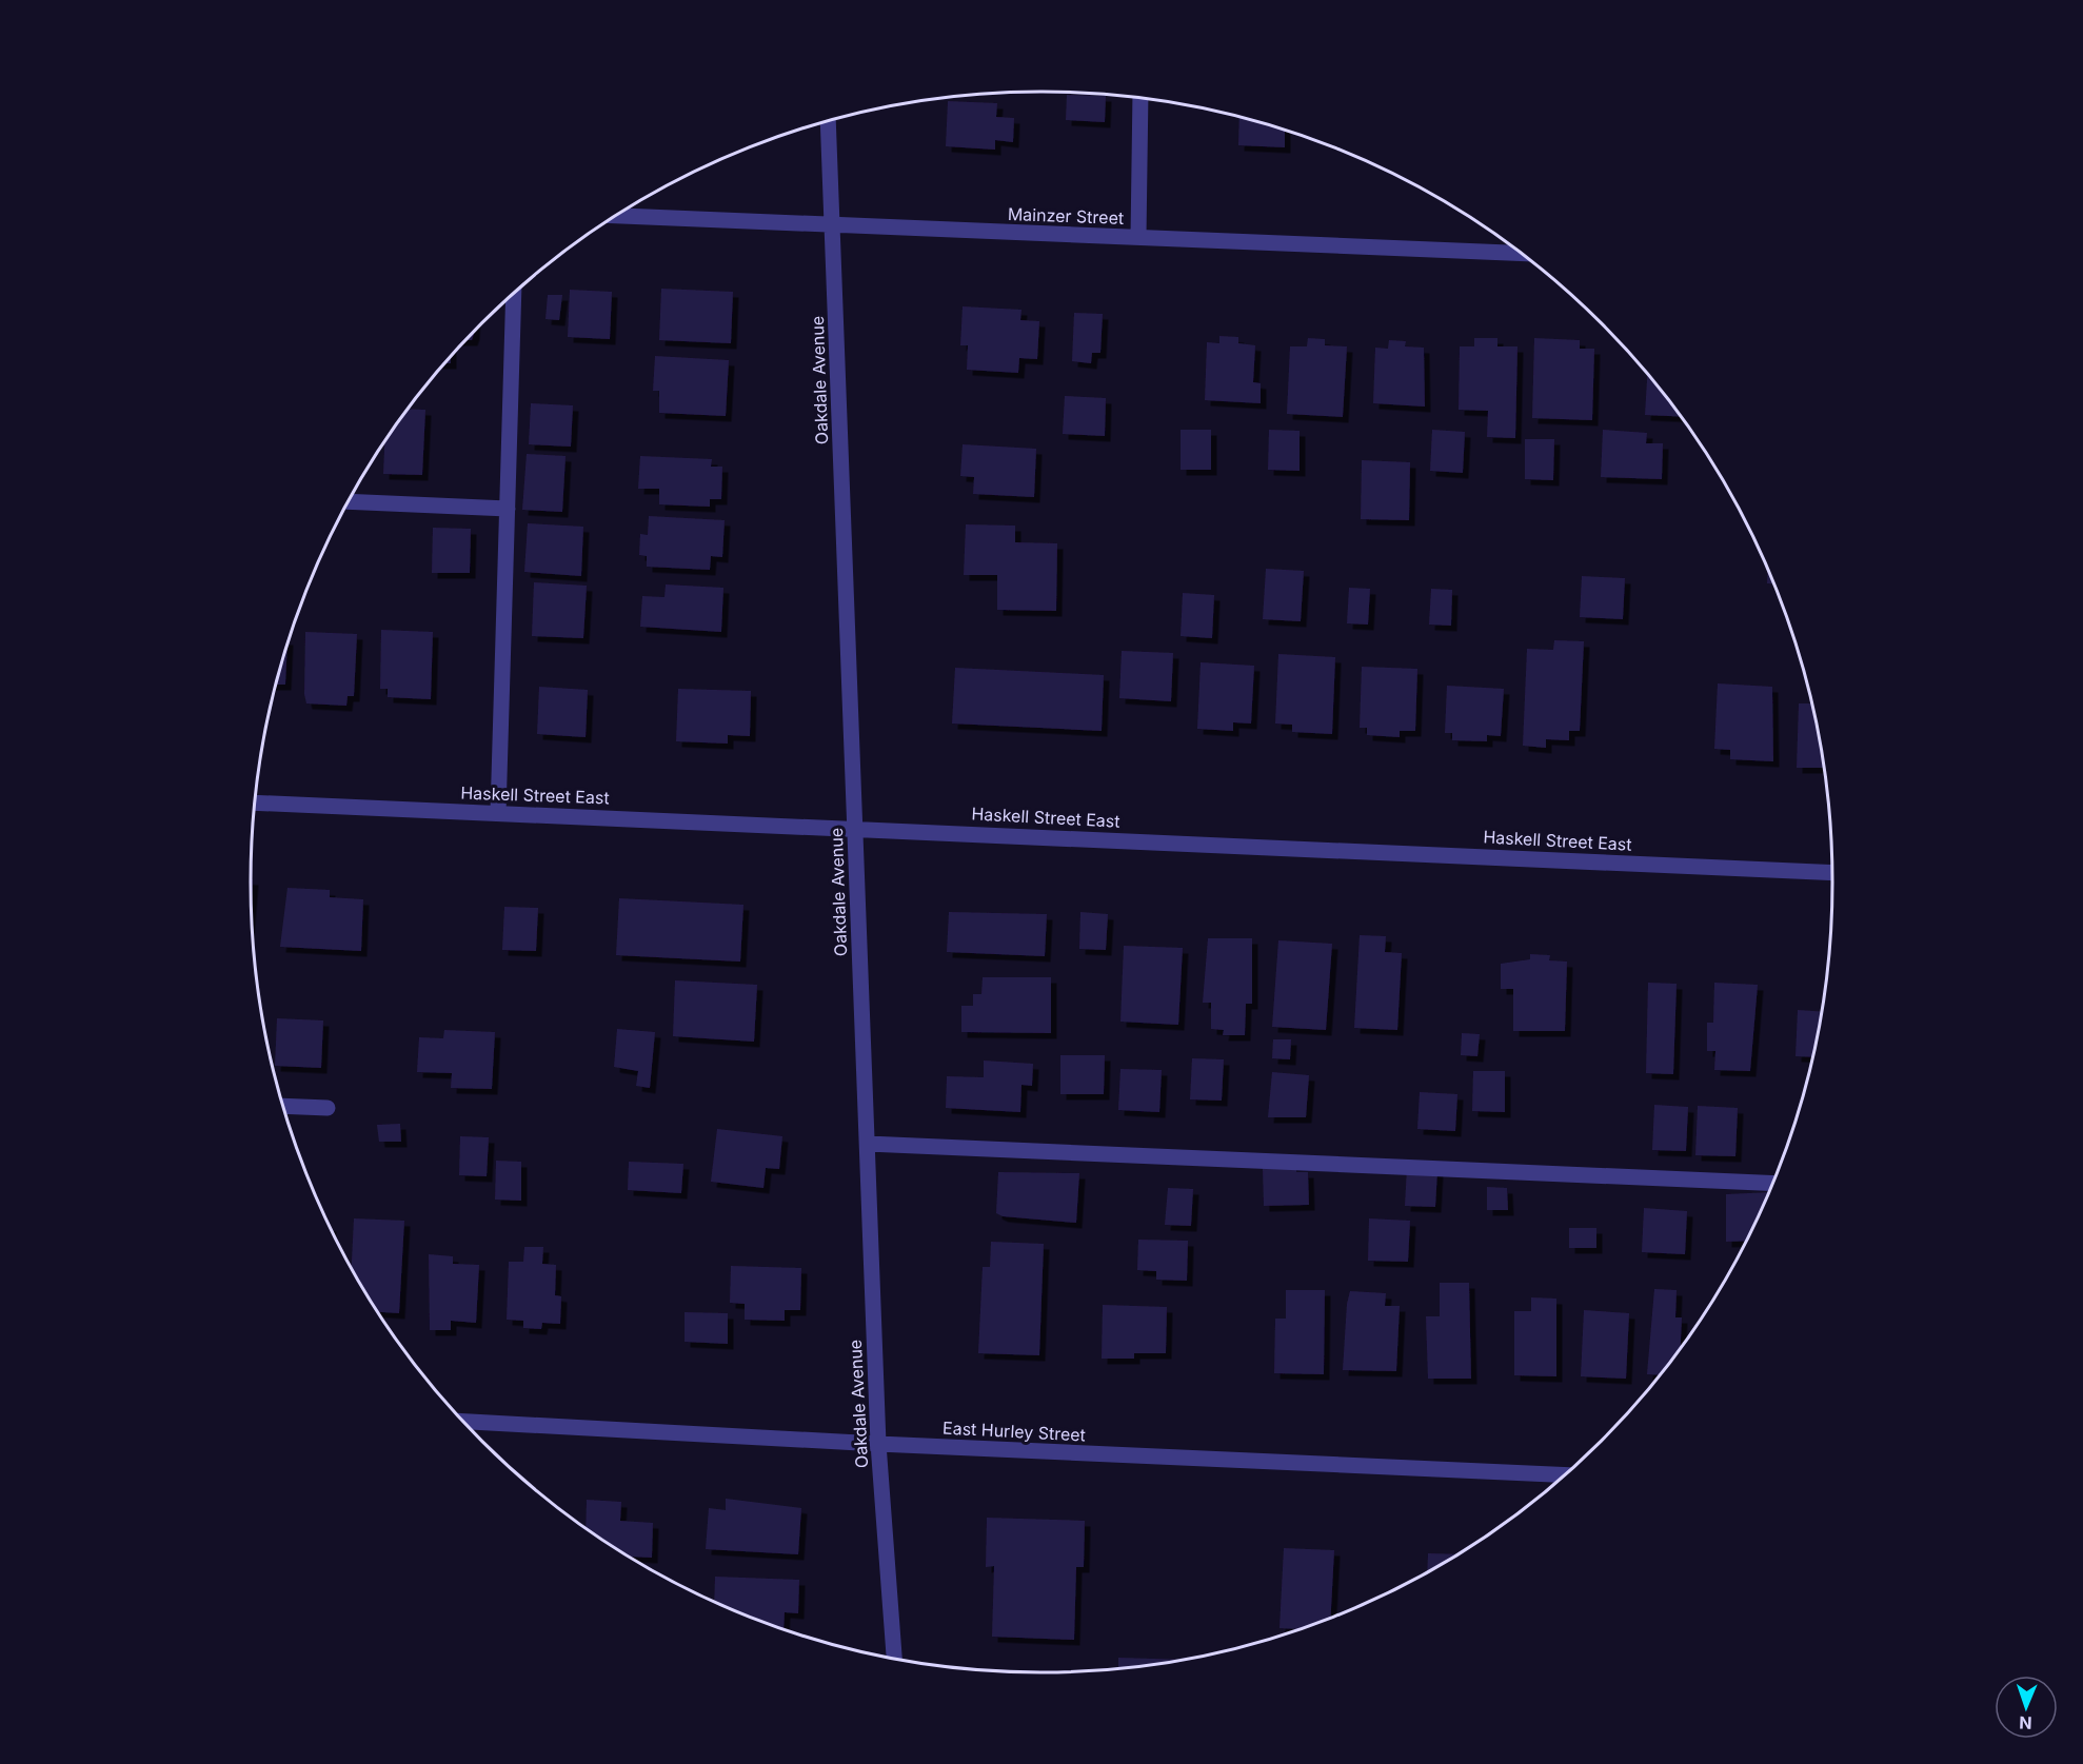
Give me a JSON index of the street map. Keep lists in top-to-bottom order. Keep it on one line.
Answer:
{"streets":{"street":["Mainzer Street","Oakdale Avenue","Haskell Street East","East Hurley Street"]},"crossings":[["Mainzer Street","Oakdale Avenue"],["Oakdale Avenue","Haskell Street East"],["Oakdale Avenue","East Hurley Street"]],"north":"bottom"}
